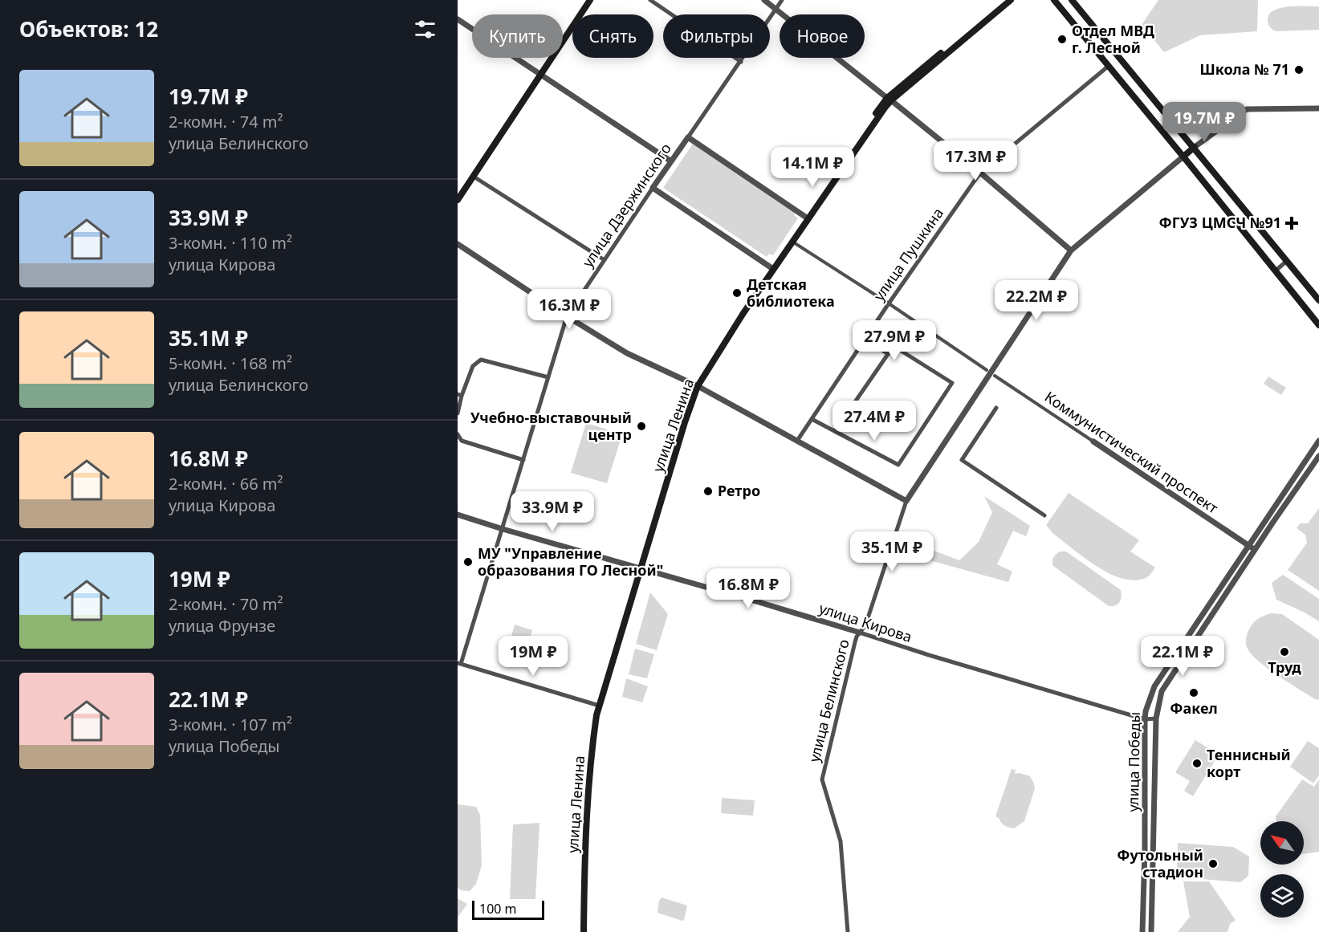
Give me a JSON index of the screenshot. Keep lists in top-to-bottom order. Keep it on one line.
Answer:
{"streets":{"main road":["улица Ленина","улица Белинского"],"street":["улица Дзержинского","улица Пушкина","Коммунистический проспект","улица Кирова","улица Победы"]},"crossings":[["улица Дзержинского","улица Кирова"],["улица Ленина","улица Кирова"],["Коммунистический проспект","улица Победы"],["улица Кирова","улица Белинского"],["улица Кирова","улица Победы"]],"places":{"other":["Отдел МВД г. Лесной","Школа № 71","Детская библиотека","Учебно-выставочный центр","Ретро","МУ \"Управление образования ГО Лесной\"","Труд","Факел","Теннисный корт","Футольный стадион"],"health":["ФГУЗ ЦМСЧ №91"]},"scale_bar":"100 m","north":"top left","page":{"heading":"Объектов: 12","chip":["Купить","Снять","Фильтры","Новое"],"list":[{"name":"19.7M ₽","note":"2-комн. · 74 m² · улица Белинского"},{"name":"33.9M ₽","note":"3-комн. · 110 m² · улица Кирова"},{"name":"35.1M ₽","note":"5-комн. · 168 m² · улица Белинского"},{"name":"16.8M ₽","note":"2-комн. · 66 m² · улица Кирова"},{"name":"19M ₽","note":"2-комн. · 70 m² · улица Фрунзе"},{"name":"22.1M ₽","note":"3-комн. · 107 m² · улица Победы"}],"price":["19.7M ₽","17.3M ₽","14.1M ₽","22.2M ₽","16.3M ₽","27.9M ₽","27.4M ₽","33.9M ₽","35.1M ₽","16.8M ₽","19M ₽","22.1M ₽"],"scale":"100 m"}}
